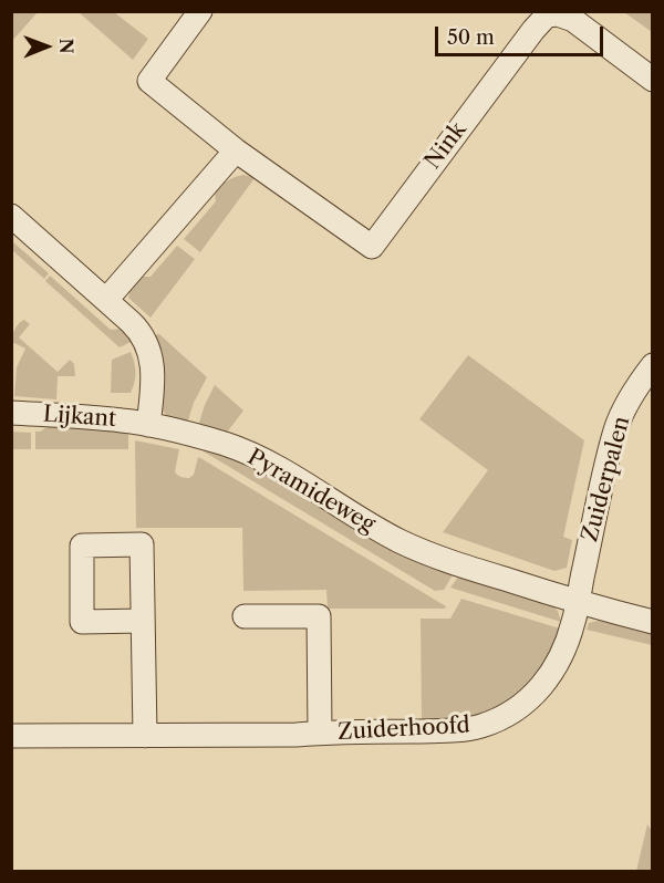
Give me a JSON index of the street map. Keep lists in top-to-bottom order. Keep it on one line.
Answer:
{"streets":{"street":["Nink","Lijkant","Zuiderpalen","Pyramideweg","Zuiderhoofd"]},"crossings":[["Lijkant","Pyramideweg"],["Zuiderpalen","Pyramideweg"],["Zuiderpalen","Zuiderhoofd"],["Pyramideweg","Zuiderhoofd"]],"scale_bar":"50 m","north":"right"}
